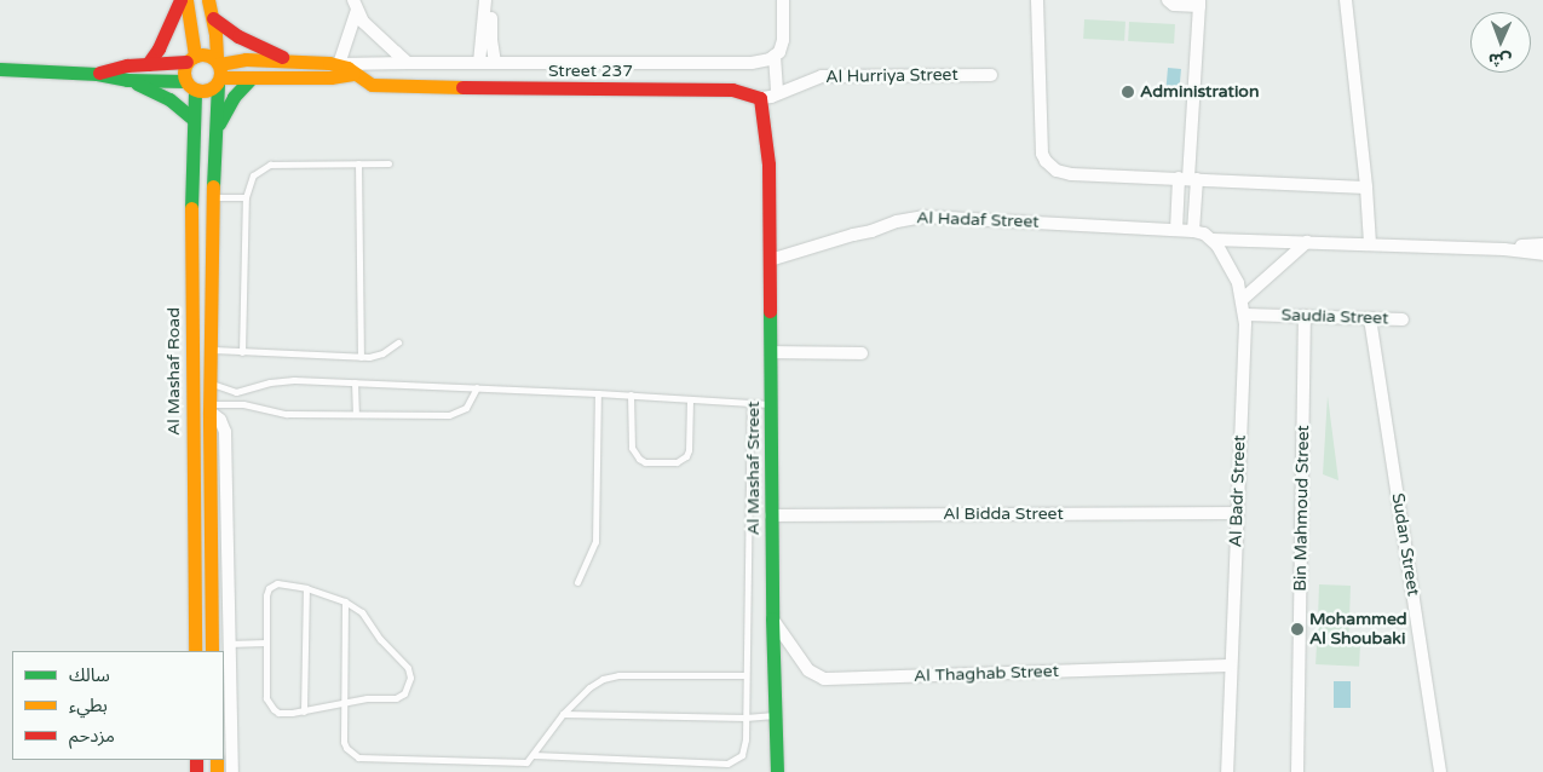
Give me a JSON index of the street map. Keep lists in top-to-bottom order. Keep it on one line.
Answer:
{"streets":{"street":["Street 237","Al Hurriya Street","Al Hadaf Street","Saudia Street","Al Mashaf Road","Al Mashaf Street","Al Badr Street","Bin Mahmoud Street","Al Bidda Street","Sudan Street","Al Thaghab Street"]},"crossings":[["Street 237","Al Hurriya Street"],["Street 237","Al Mashaf Street"],["Al Hurriya Street","Al Mashaf Street"],["Al Hadaf Street","Al Mashaf Street"],["Saudia Street","Al Badr Street"],["Saudia Street","Bin Mahmoud Street"],["Saudia Street","Sudan Street"],["Al Mashaf Street","Al Bidda Street"],["Al Mashaf Street","Al Thaghab Street"],["Al Badr Street","Al Bidda Street"],["Al Badr Street","Al Thaghab Street"]],"places":["Administration","Mohammed Al Shoubaki"],"legend":["سالك","بطيء","مزدحم"],"north":"bottom"}
